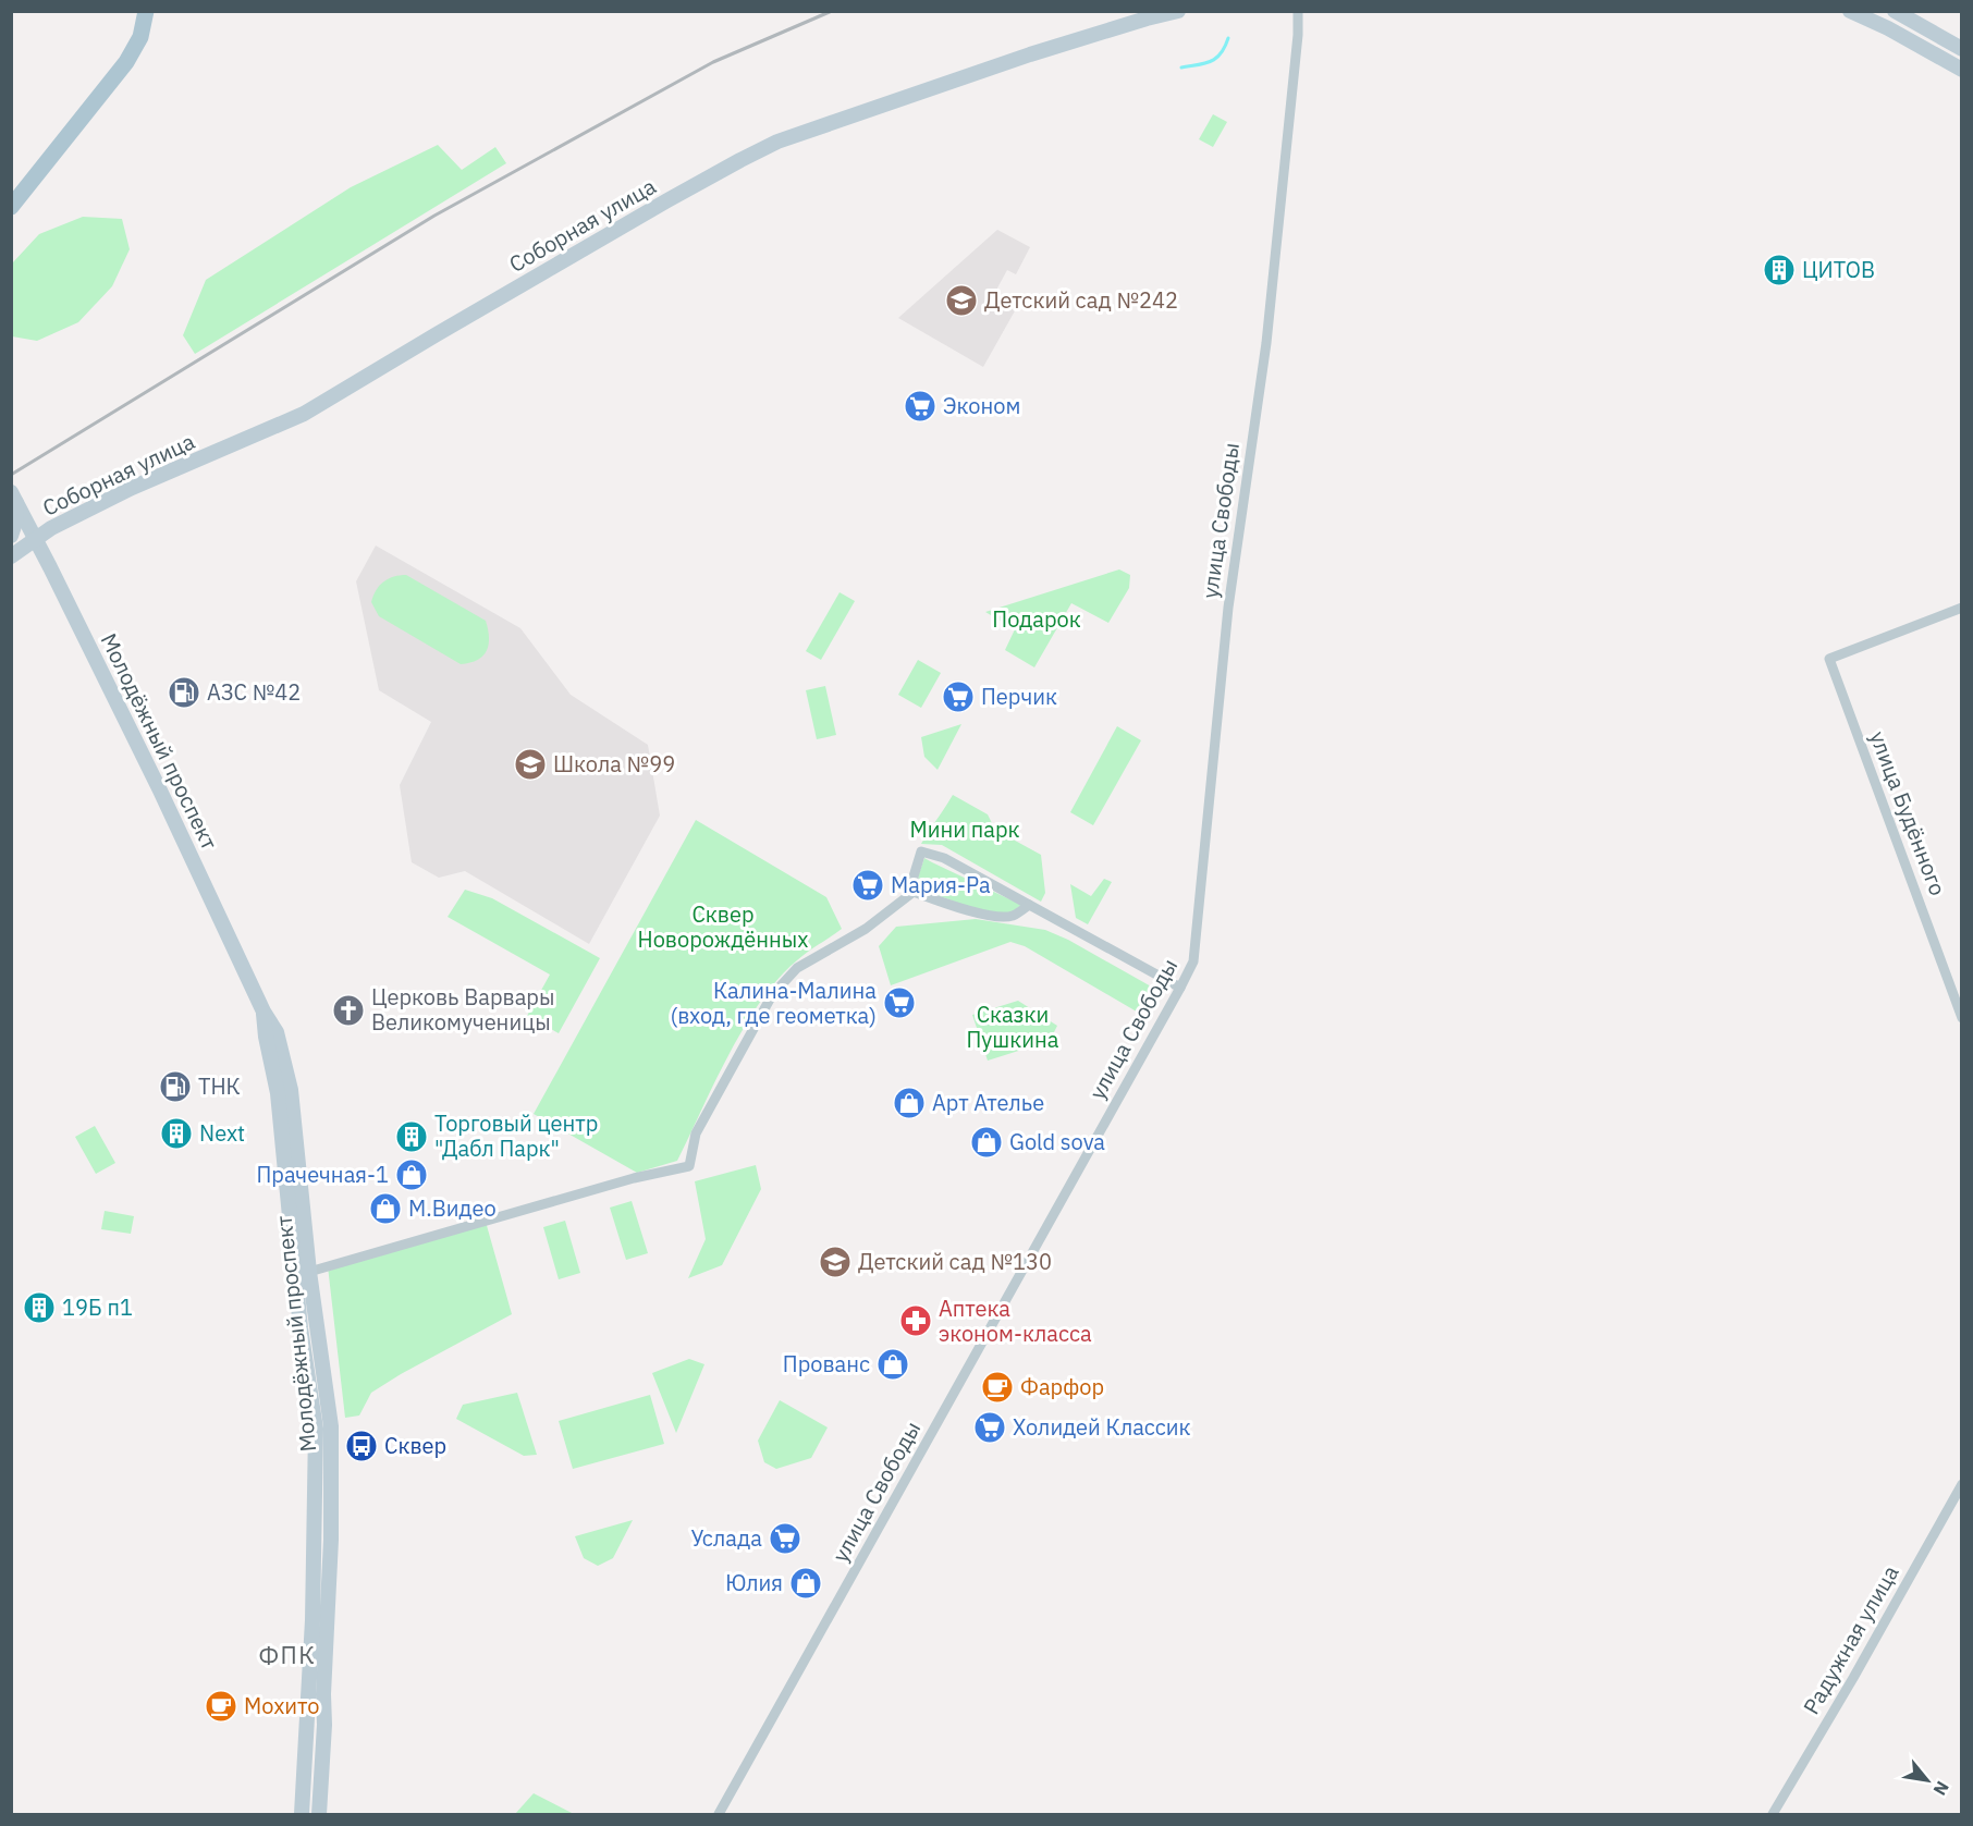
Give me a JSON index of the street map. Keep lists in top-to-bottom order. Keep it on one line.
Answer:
{"streets":{"main road":["Соборная улица","Молодёжный проспект"],"street":["улица Свободы","улица Будённого","Радужная улица"]},"crossings":[["Соборная улица","Молодёжный проспект"]],"districts":["ФПК"],"parks":["Подарок","Мини парк","Сквер Новорождённых","Сказки Пушкина"],"places":{"building":["ЦИТОВ","Next","Торговый центр \"Дабл Парк\"","19Б п1"],"school or university":["Детский сад №242","Школа №99","Детский сад №130"],"supermarket":["Эконом","Перчик","Мария-Ра","Калина-Малина (вход, где геометка)","Холидей Классик","Услада"],"fuel station":["АЗС №42","ТНК"],"church":["Церковь Варвары Великомученицы"],"shop":["Арт Ателье","Gold sova","Прачечная-1","М.Видео","Прованс","Юлия"],"pharmacy":["Аптека эконом-класса"],"cafe":["Фарфор","Мохито"],"bus stop":["Сквер"]},"north":"bottom right"}
